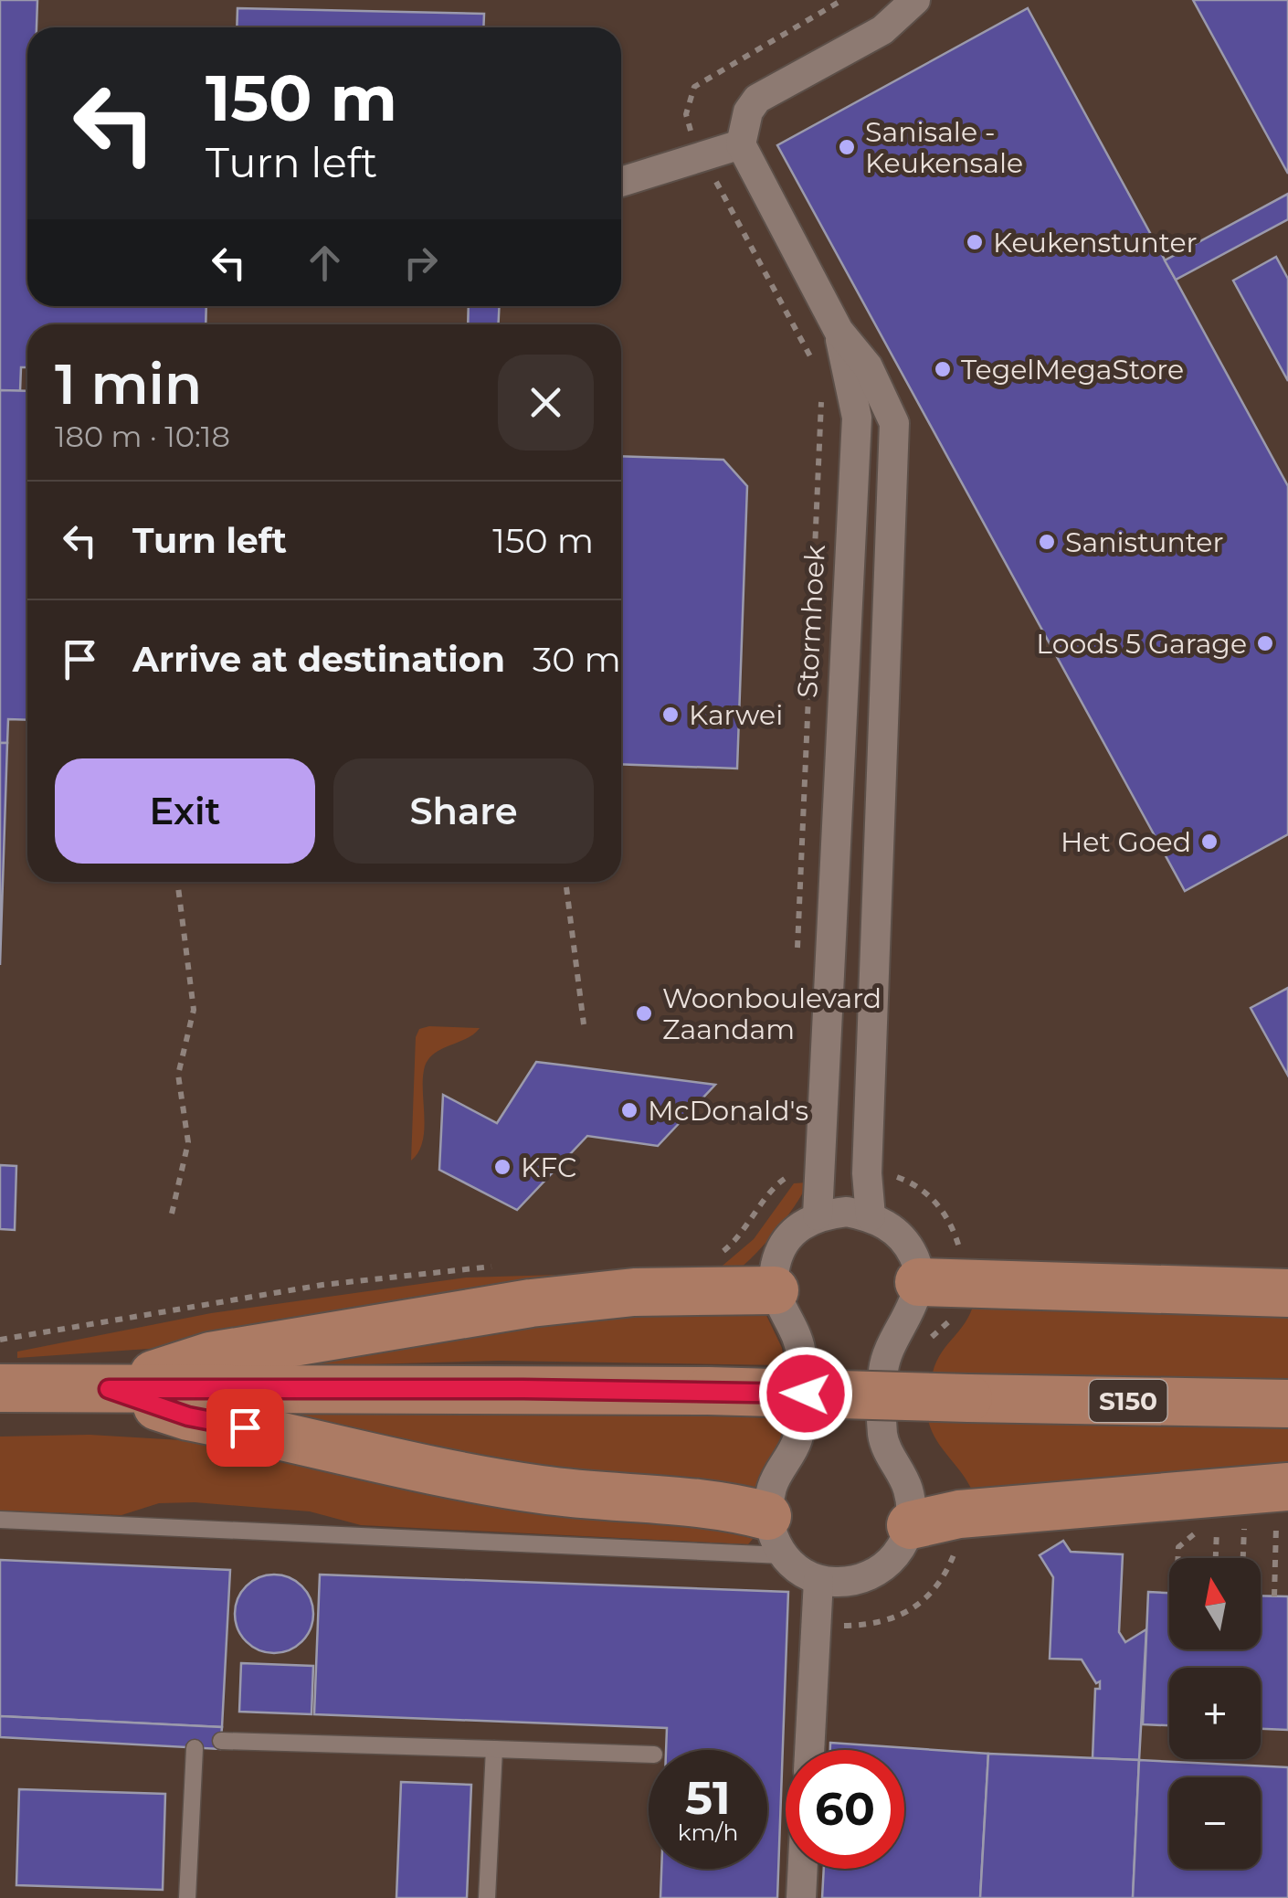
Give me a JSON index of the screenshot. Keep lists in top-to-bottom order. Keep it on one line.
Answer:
{"streets":{"main road":["S150"],"street":["Stormhoek"]},"places":["Sanisale - Keukensale","Keukenstunter","TegelMegaStore","Sanistunter","Loods 5 Garage","Karwei","Het Goed","Woonboulevard Zaandam","McDonald's","KFC"],"north":"top","page":{"turn":["150 m","Turn left"],"heading":["1 min","180 m · 10:18"],"list":[{"name":"Turn left","value":"150 m"},{"name":"Arrive at destination","value":"30 m"}],"buttons":["Exit","Share"],"map_buttons":["+","−"],"speed":"51 km/h","limit":"60"}}
